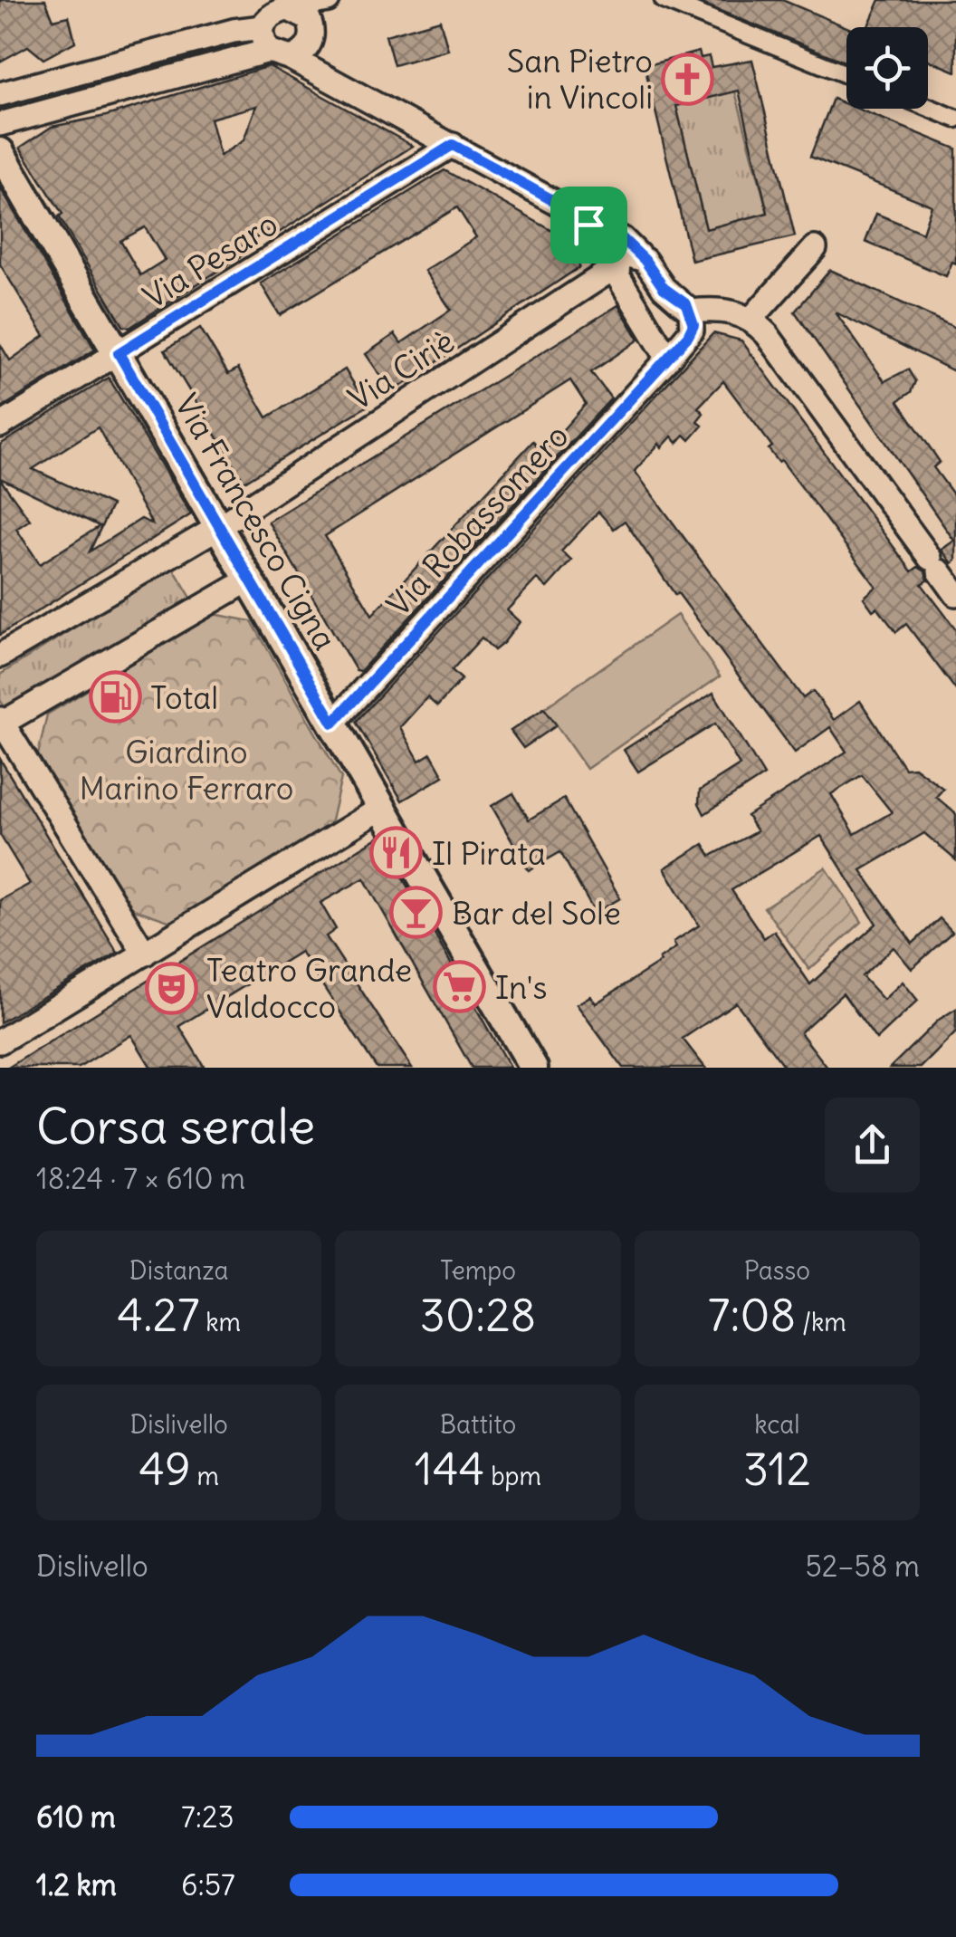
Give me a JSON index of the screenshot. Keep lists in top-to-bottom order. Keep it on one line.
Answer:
{"streets":{"street":["Via Pesaro","Via Ciriè","Via Robassomero","Via Francesco Cigna"]},"crossings":[["Via Pesaro","Via Francesco Cigna"],["Via Ciriè","Via Francesco Cigna"],["Via Robassomero","Via Francesco Cigna"]],"parks":["Giardino Marino Ferraro"],"places":{"church":["San Pietro in Vincoli"],"fuel station":["Total"],"restaurant":["Il Pirata"],"bar":["Bar del Sole"],"supermarket":["In's"],"theatre":["Teatro Grande Valdocco"]},"page":{"heading":["Corsa serale","18:24 · 7 × 610 m"],"stats":[["Distanza","4.27 km"],["Tempo","30:28"],["Passo","7:08 /km"],["Dislivello","49 m"],["Battito","144 bpm"],["kcal","312"]],"chart":["Dislivello","52–58 m"],"list":[{"name":"610 m","note":"7:23"},{"name":"1.2 km","note":"6:57"}]}}
